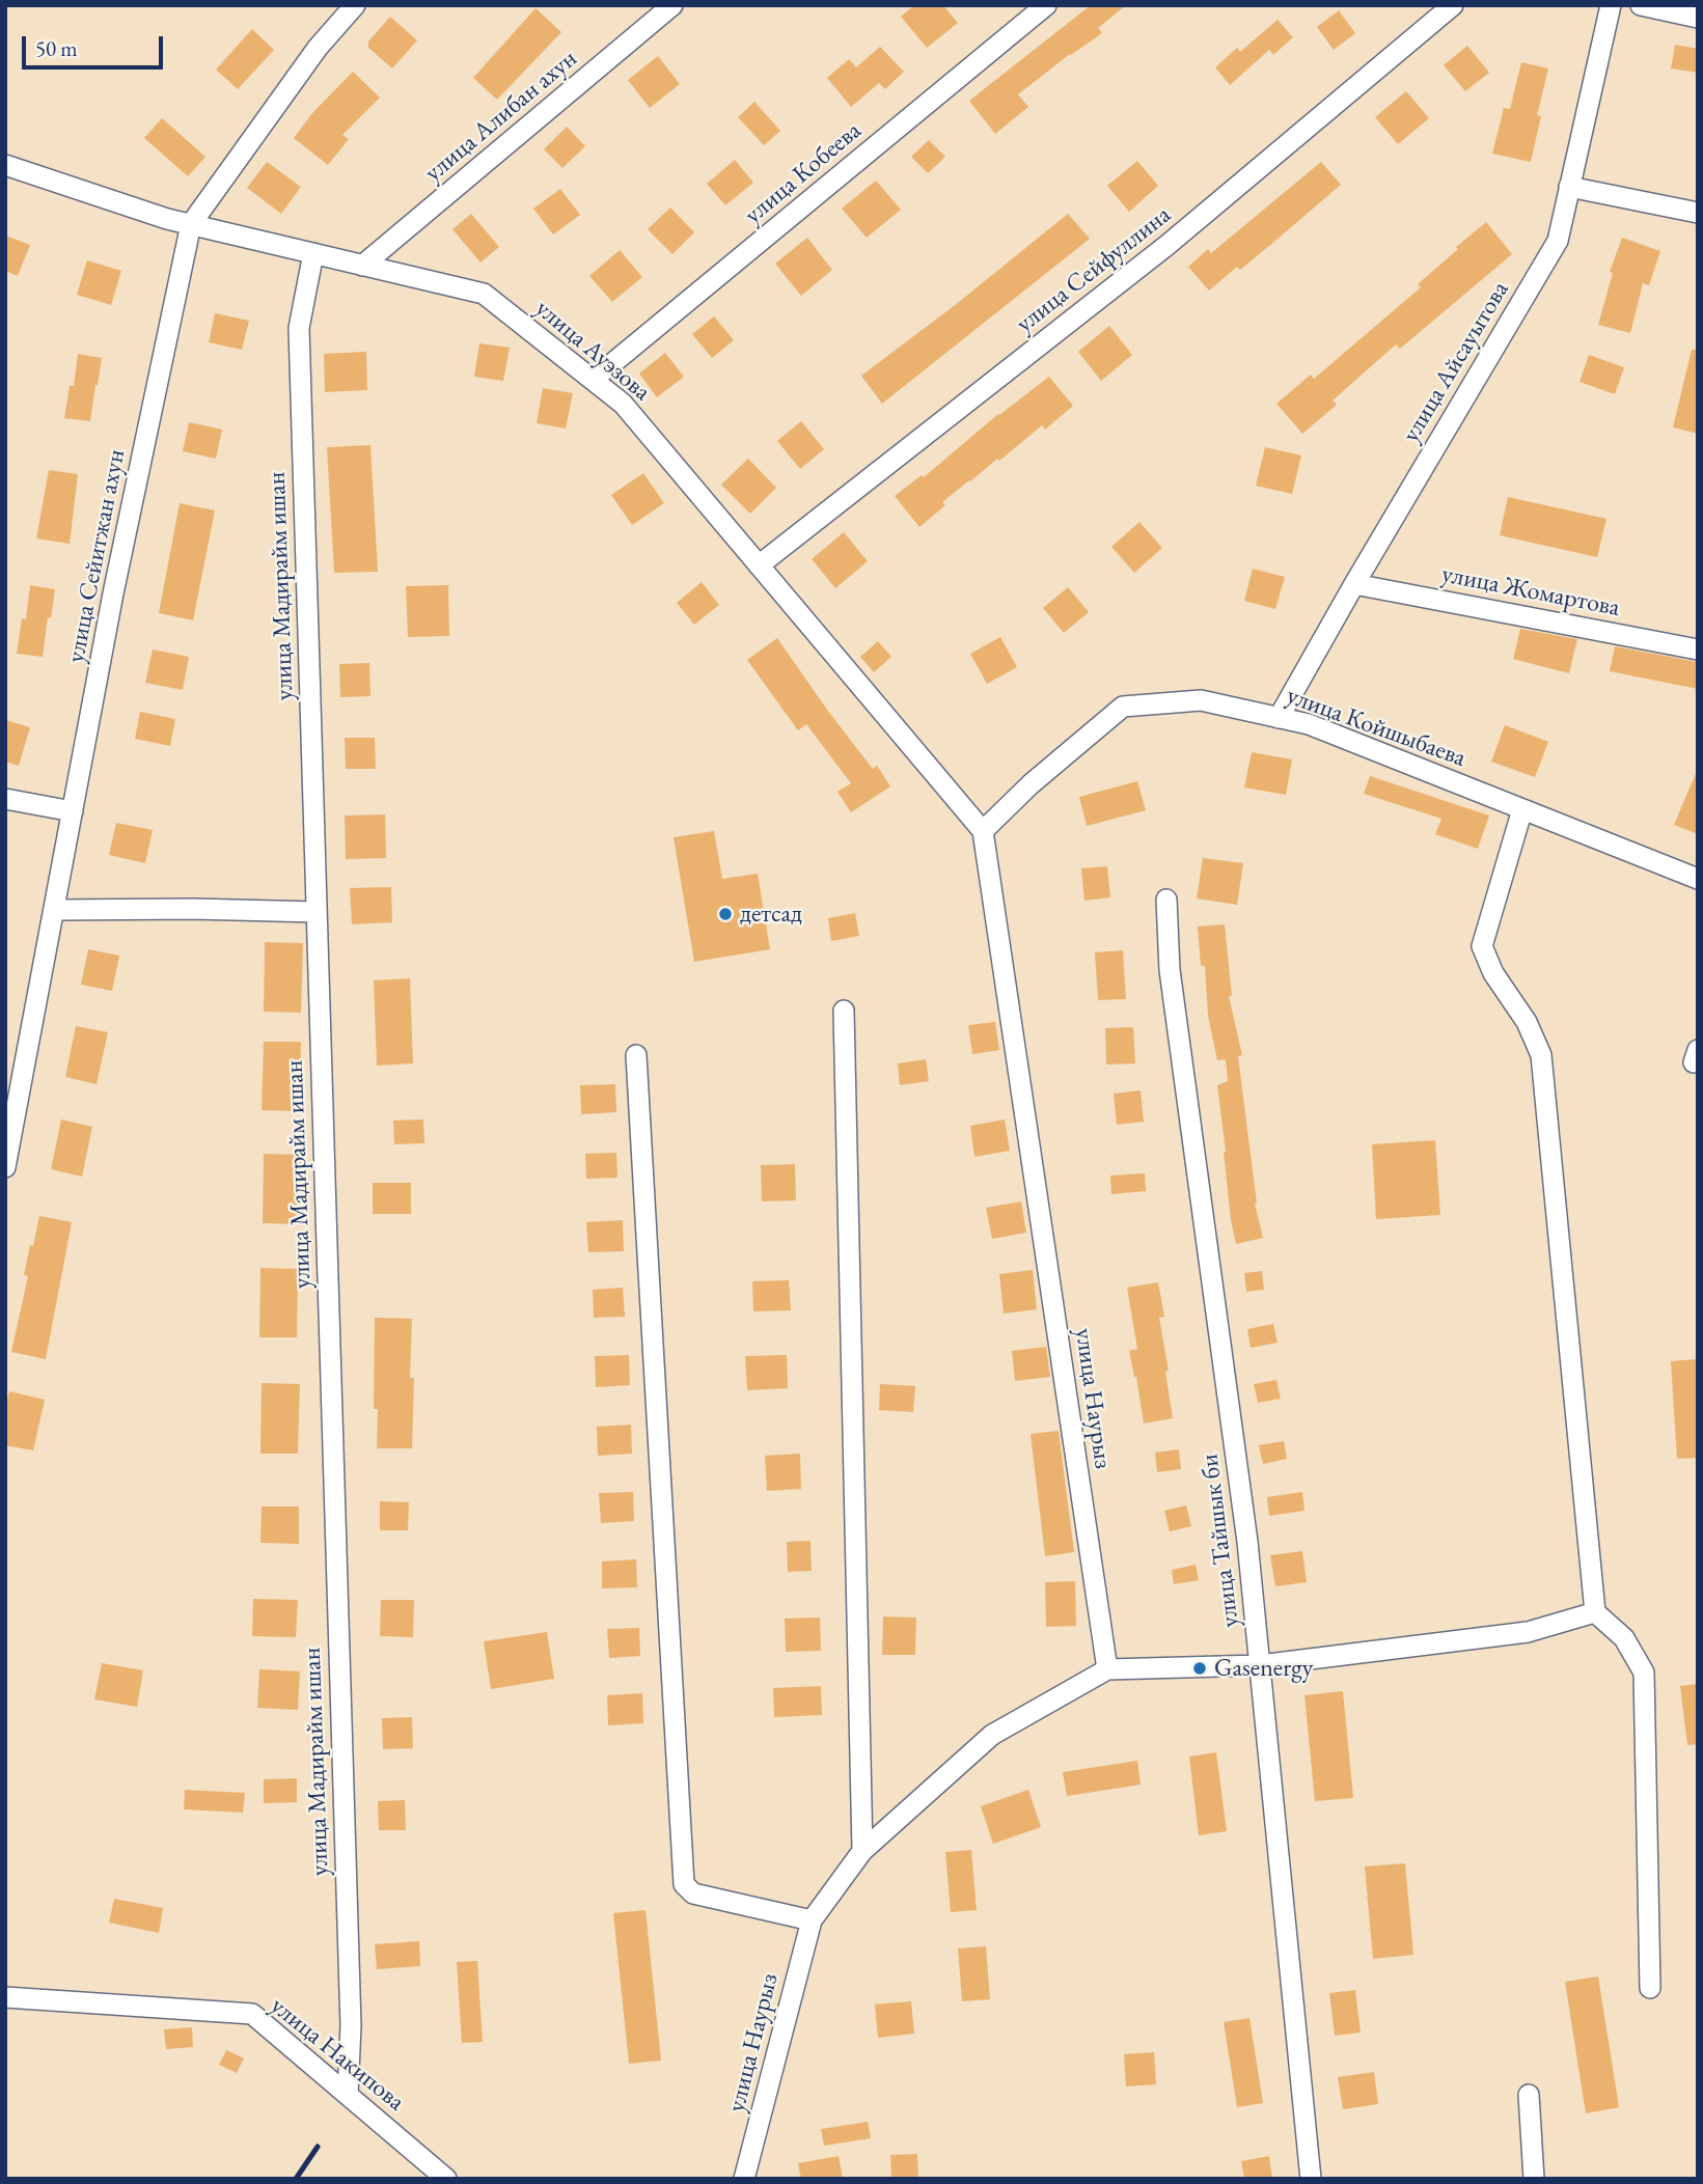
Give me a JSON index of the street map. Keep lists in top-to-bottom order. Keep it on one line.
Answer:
{"streets":{"street":["улица Алибан ахун","улица Кобеева","улица Сейфуллина","улица Ауэзова","улица Айсауытова","улица Сейитжан ахун","улица Мадирайм ишан","улица Жомартова","улица Койшыбаева","улица Наурыз","улица Тайшык би","улица Накипова"]},"crossings":[["улица Алибан ахун","улица Ауэзова"],["улица Кобеева","улица Ауэзова"],["улица Сейфуллина","улица Ауэзова"],["улица Ауэзова","улица Сейитжан ахун"],["улица Ауэзова","улица Мадирайм ишан"],["улица Ауэзова","улица Койшыбаева"],["улица Ауэзова","улица Наурыз"],["улица Айсауытова","улица Жомартова"],["улица Айсауытова","улица Койшыбаева"],["улица Мадирайм ишан","улица Накипова"],["улица Койшыбаева","улица Наурыз"]],"places":["детсад","Gasenergy"],"scale_bar":"50 m"}
